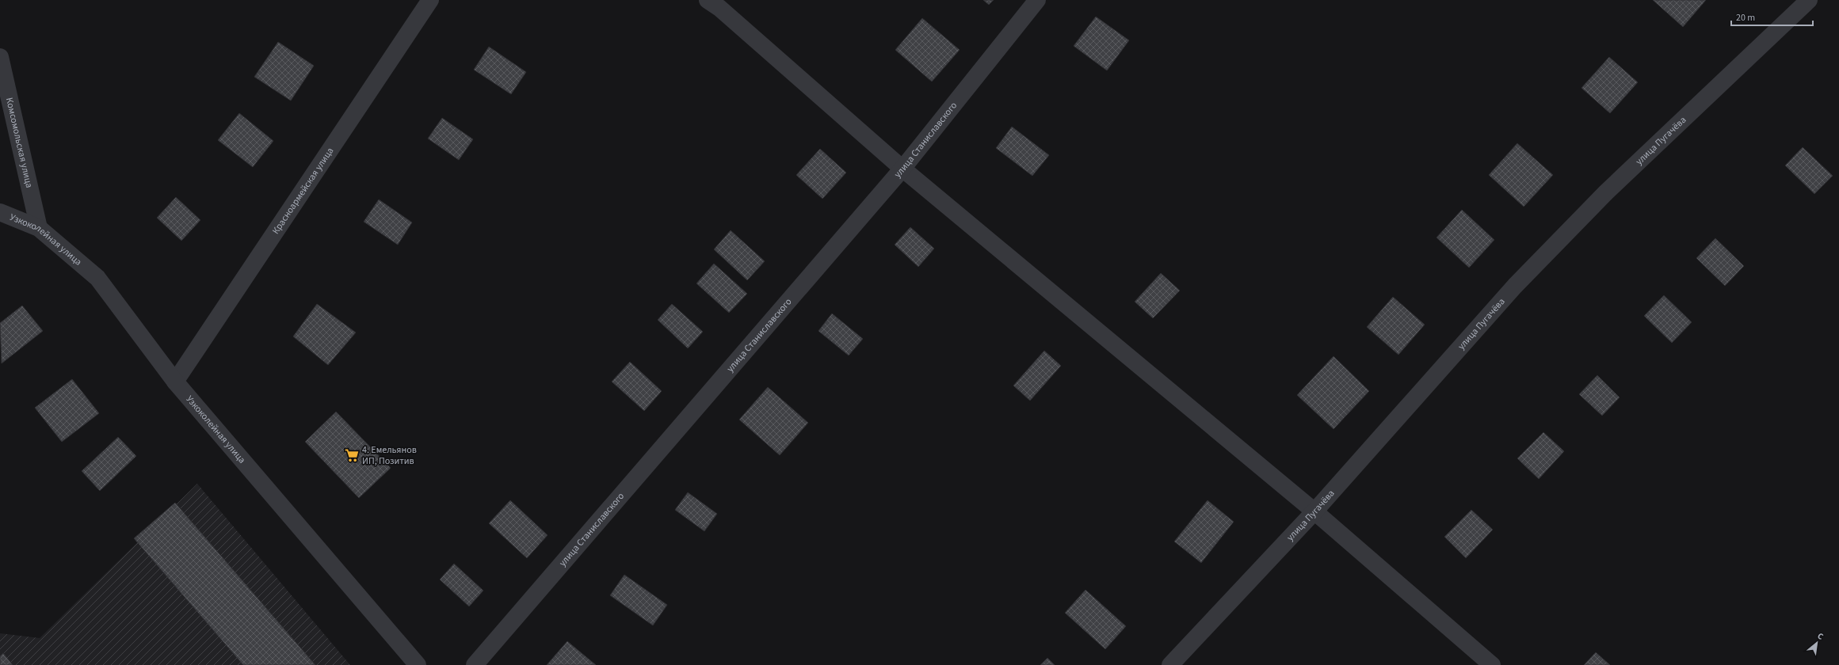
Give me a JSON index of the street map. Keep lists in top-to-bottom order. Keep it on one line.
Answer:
{"streets":{"street":["улица Станиславского","улица Пугачёва","Комсомольская улица","Красноармейская улица","Узкоколейная улица"]},"crossings":[["Комсомольская улица","Узкоколейная улица"],["Красноармейская улица","Узкоколейная улица"]],"places":{"supermarket":["4. Емельянов ИП, Позитив"]},"scale_bar":"20 m","north":"top right"}
